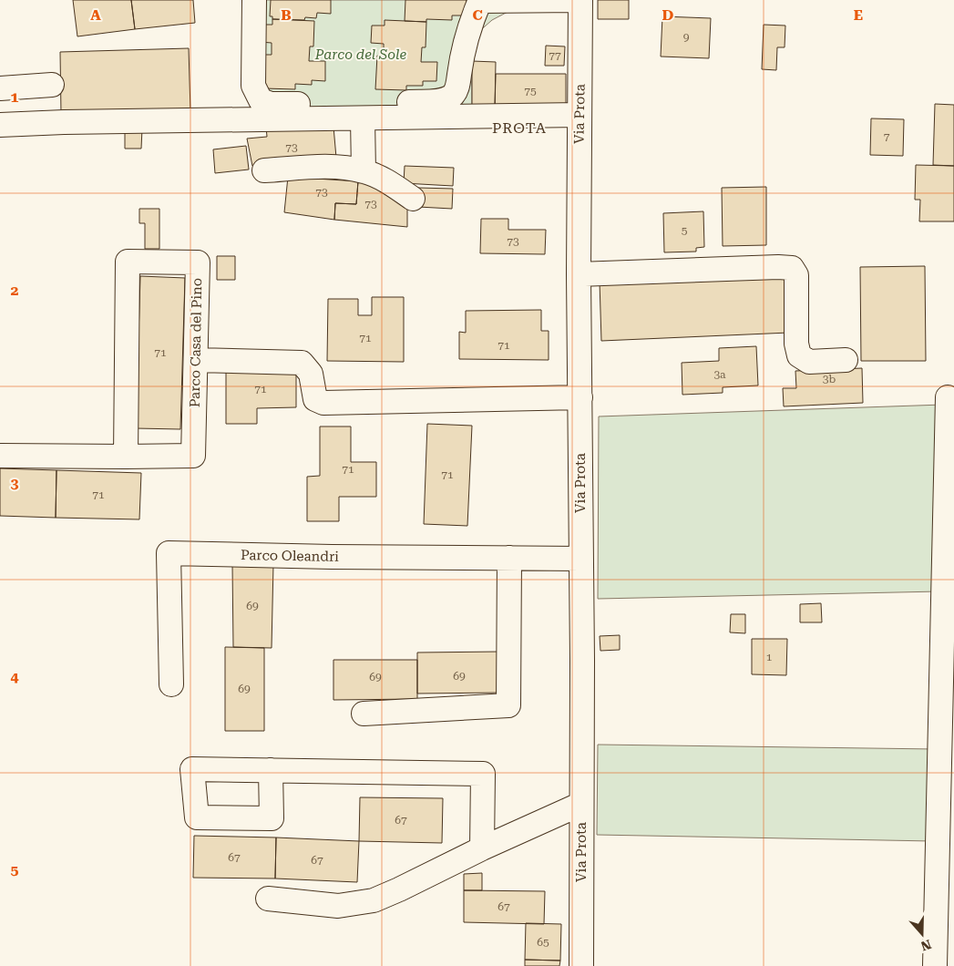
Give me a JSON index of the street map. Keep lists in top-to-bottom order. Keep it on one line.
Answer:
{"streets":{"street":["Via Prota","Parco Casa del Pino","Parco Oleandri"]},"crossings":[["Via Prota","Parco Oleandri"]],"districts":["PROTA"],"parks":["Parco del Sole"],"house_numbers":["9","77","75","7","73","73","73","5","73","71","71","71","3a","3b","71","71","71","71","69","1","69","69","69","67","67","67","67","65"],"north":"bottom","grid":{"columns":["A","B","C","D","E"],"rows":["1","2","3","4","5"]}}
